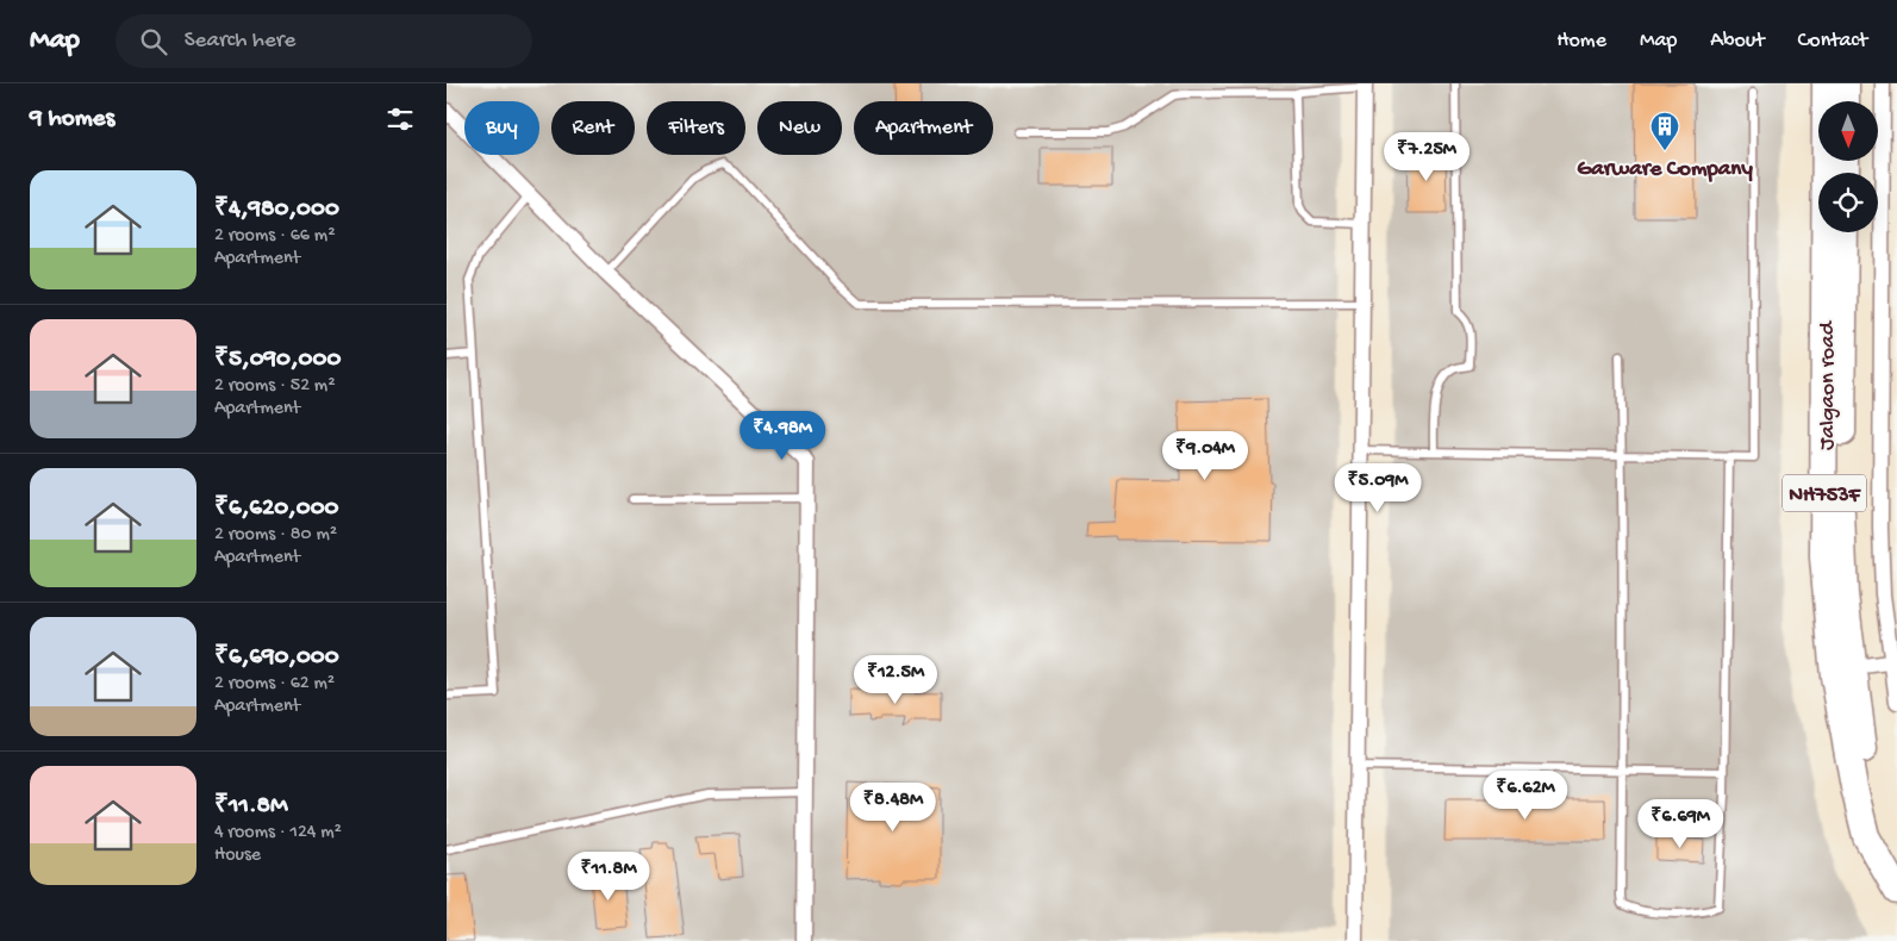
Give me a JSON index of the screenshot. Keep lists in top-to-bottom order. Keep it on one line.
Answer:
{"streets":{"highway":["Jalgaon road","NH753F"]},"places":{"building":["Garware Company"]},"north":"bottom","page":{"header":"Map","search":"Search here","nav":["Home","Map","About","Contact"],"heading":"9 homes","chip":["Buy","Rent","Filters","New","Apartment"],"price":["₹7.25M","₹4.98M","₹9.04M","₹5.09M","₹12.5M","₹6.62M","₹8.48M","₹6.69M","₹11.8M"],"list":[{"name":"₹4,980,000","note":"2 rooms · 66 m² · Apartment"},{"name":"₹5,090,000","note":"2 rooms · 52 m² · Apartment"},{"name":"₹6,620,000","note":"2 rooms · 80 m² · Apartment"},{"name":"₹6,690,000","note":"2 rooms · 62 m² · Apartment"},{"name":"₹11.8M","note":"4 rooms · 124 m² · House"}]}}
